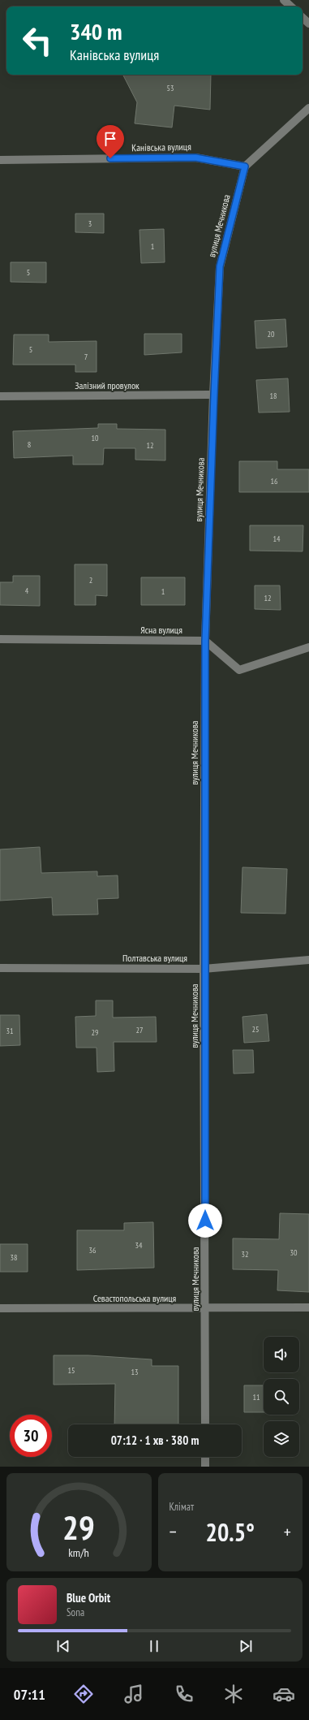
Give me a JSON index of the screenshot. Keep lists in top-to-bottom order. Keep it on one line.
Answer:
{"streets":{"street":["Канівська вулиця","вулиця Мечникова","Залізний провулок","Ясна вулиця","Полтавська вулиця","Севастопольська вулиця"]},"crossings":[["Канівська вулиця","вулиця Мечникова"],["вулиця Мечникова","Залізний провулок"],["вулиця Мечникова","Ясна вулиця"],["вулиця Мечникова","Полтавська вулиця"],["вулиця Мечникова","Севастопольська вулиця"]],"house_numbers":["53","3","1","5","20","5","7","18","10","8","12","16","14","2","4","1","12","25","27","31","29","34","36","30","32","38","15","13","11"],"page":{"turn":["340 m","Канівська вулиця"],"limit":"30","trip":"07:12 · 1 хв · 380 m","tile":"Клімат","heat":["−","20.5°","+"],"song":["Blue Orbit","Sona"],"tabs":"07:11","gauge":["29","km/h"]}}
